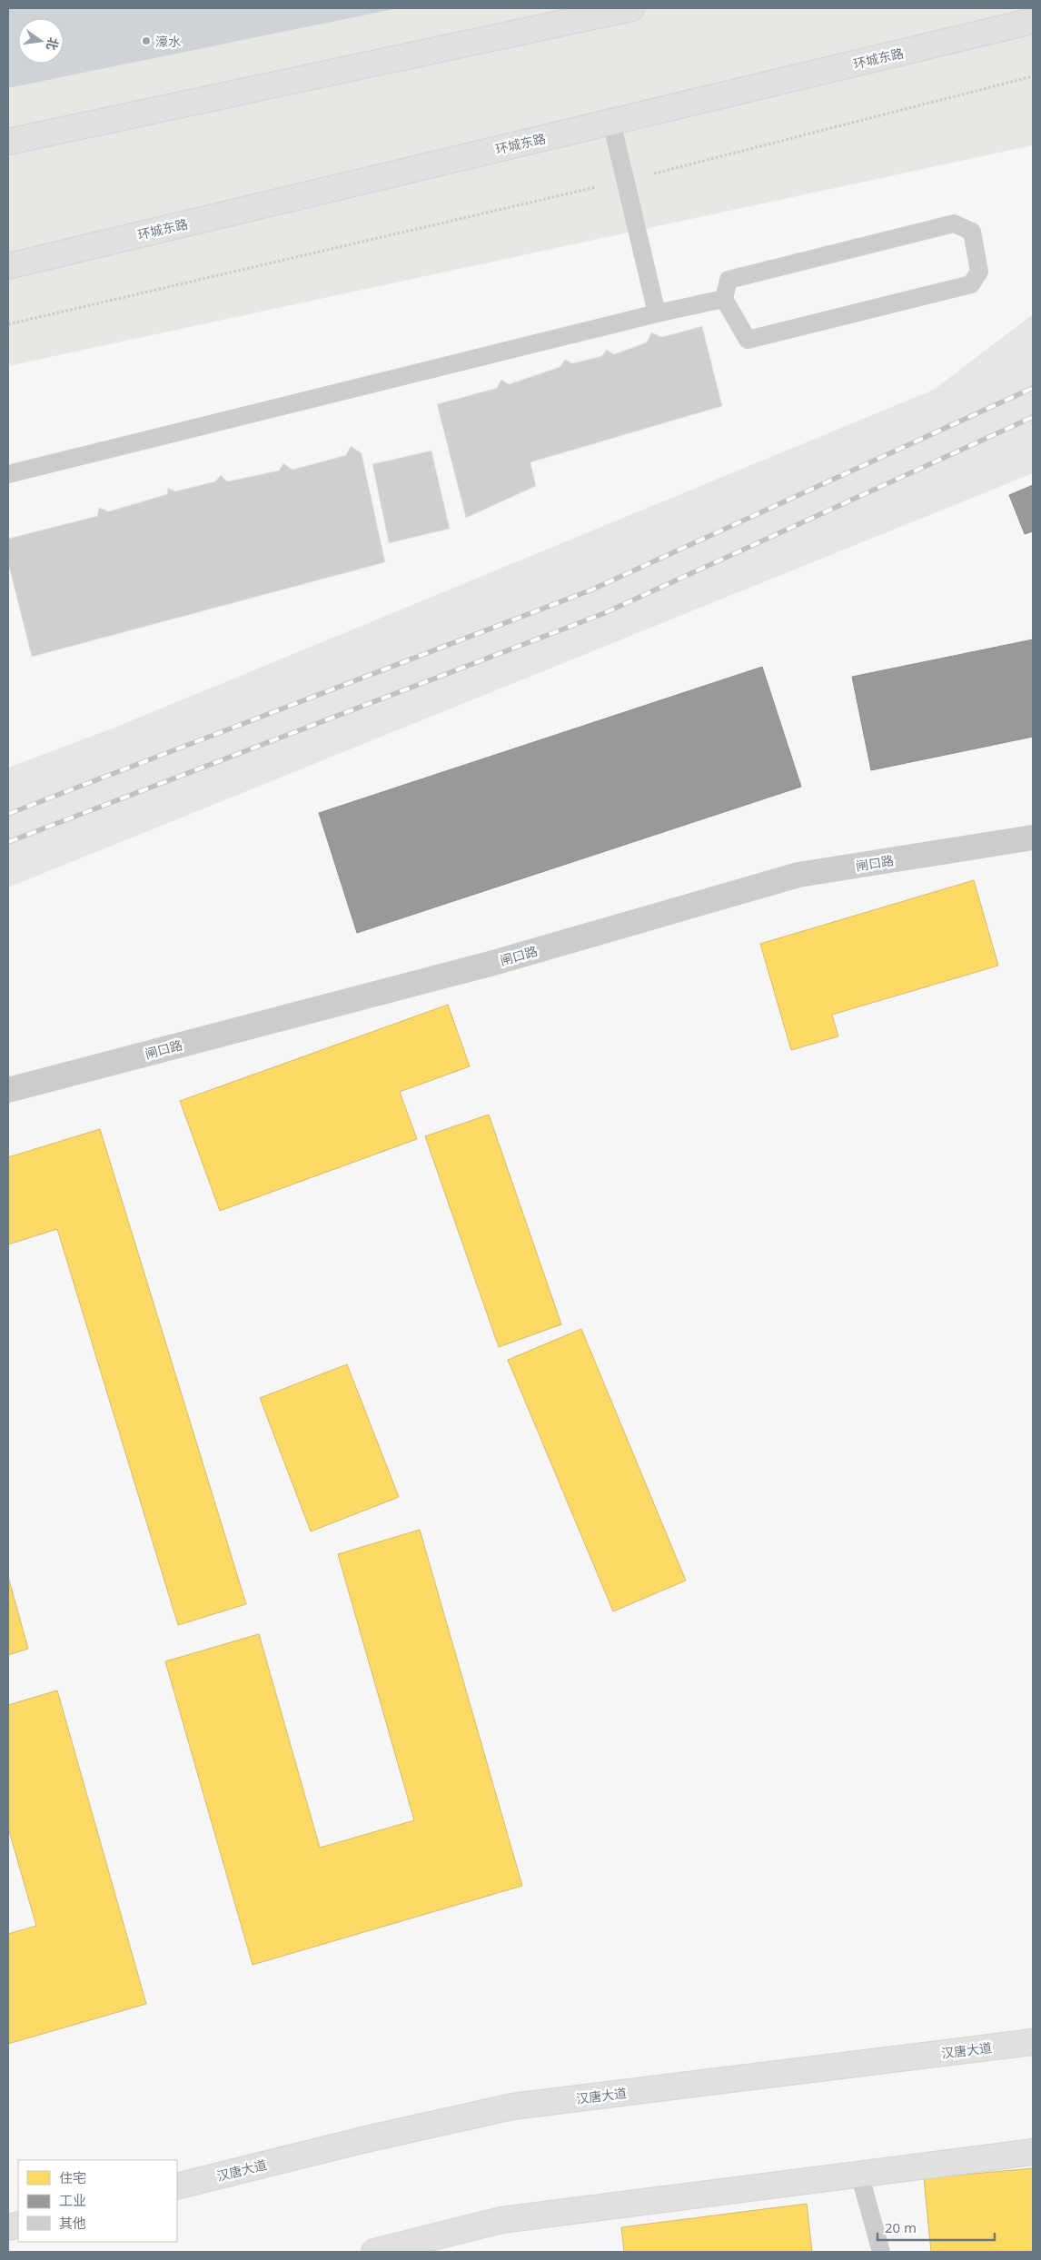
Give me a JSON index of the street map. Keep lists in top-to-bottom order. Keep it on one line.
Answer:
{"streets":{"main road":["环城东路","汉唐大道"],"street":["闸口路"]},"places":["濠水"],"legend":["住宅","工业","其他"],"scale_bar":"20 m","north":"right"}
